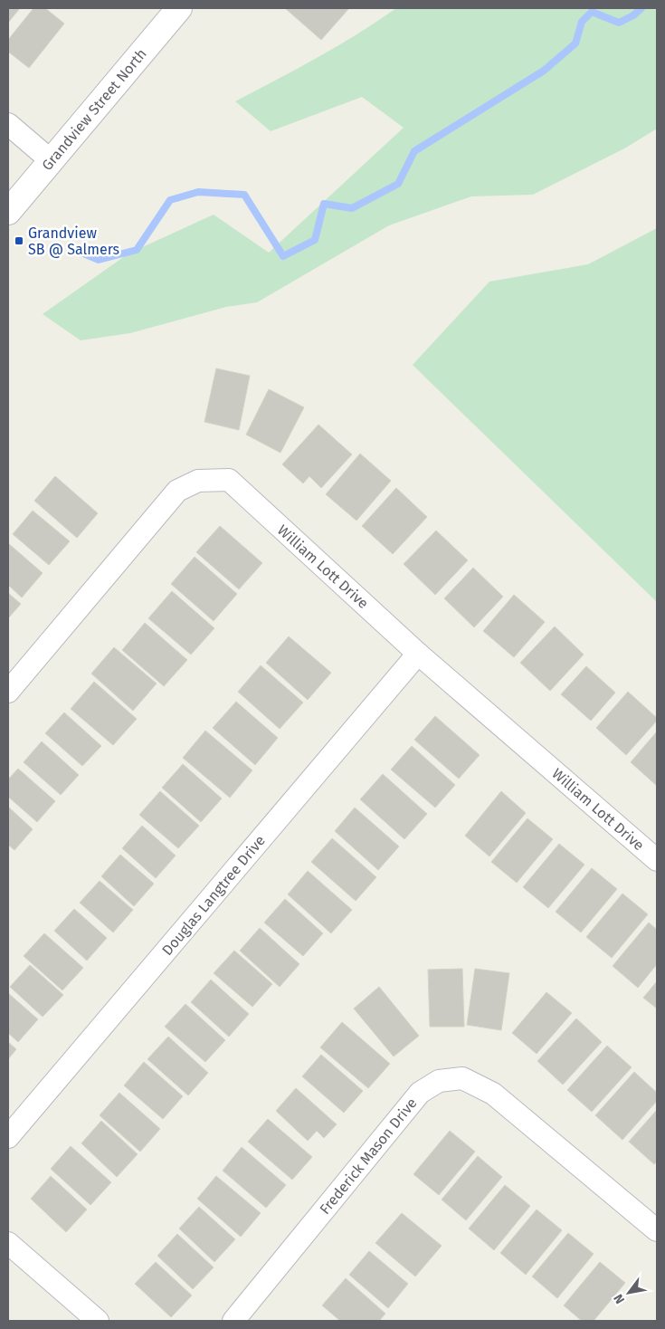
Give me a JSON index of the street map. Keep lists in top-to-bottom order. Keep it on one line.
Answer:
{"streets":{"street":["Grandview Street North","William Lott Drive","Douglas Langtree Drive","Frederick Mason Drive"]},"crossings":[["William Lott Drive","Douglas Langtree Drive"]],"places":{"transit":["Grandview SB @ Salmers"]},"north":"bottom left"}
